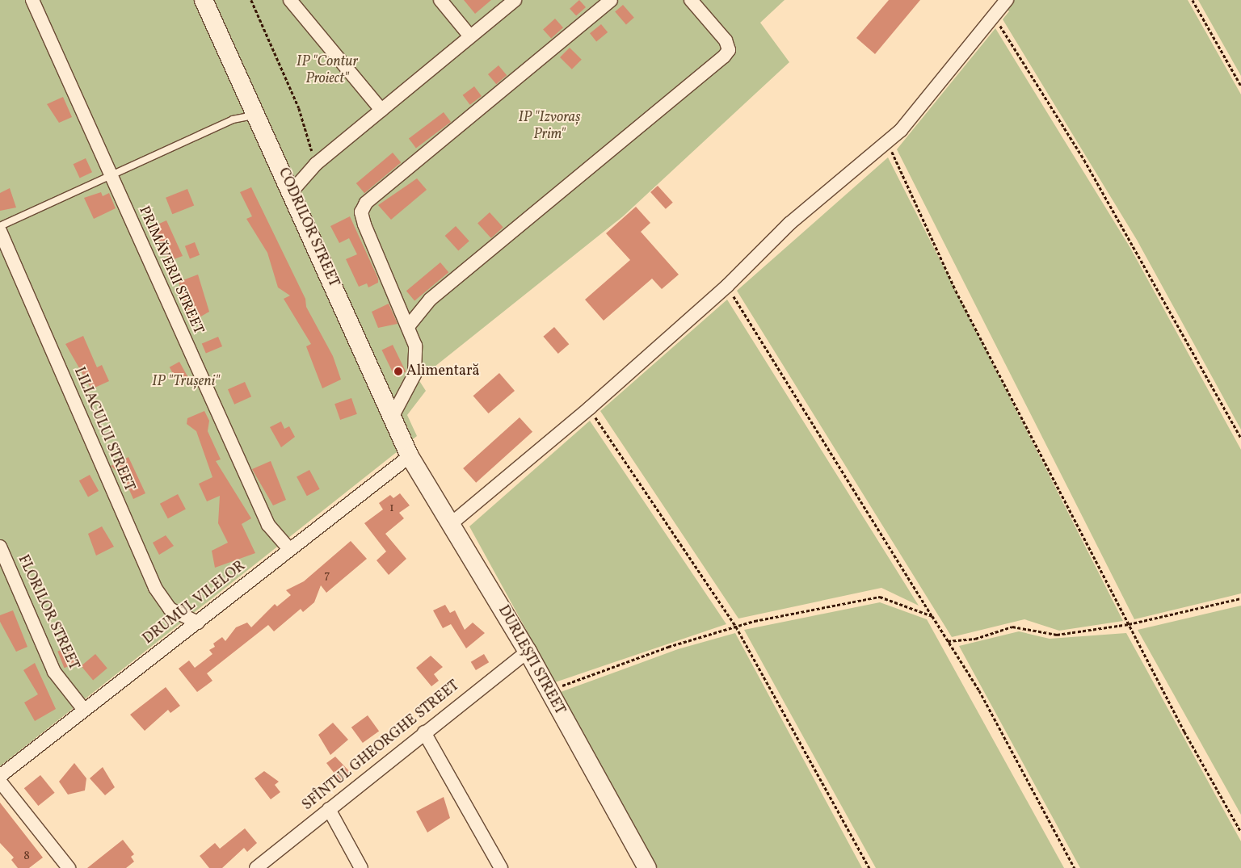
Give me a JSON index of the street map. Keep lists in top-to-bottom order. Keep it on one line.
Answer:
{"streets":{"street":["CODRILOR STREET","PRIMĂVERII STREET","LILIACULUI STREET","DRUMUL VILELOR","FLORILOR STREET","DURLEȘTI STREET","SFÎNTUL GHEORGHE STREET"]},"crossings":[["CODRILOR STREET","DRUMUL VILELOR"],["CODRILOR STREET","DURLEȘTI STREET"],["PRIMĂVERII STREET","DRUMUL VILELOR"],["LILIACULUI STREET","DRUMUL VILELOR"],["DRUMUL VILELOR","FLORILOR STREET"],["DRUMUL VILELOR","DURLEȘTI STREET"],["DURLEȘTI STREET","SFÎNTUL GHEORGHE STREET"]],"parks":["IP \"Contur Proiect\"","IP \"Izvoraș Prim\"","IP \"Trușeni\""],"places":["Alimentară"],"house_numbers":["1","7","8"]}
